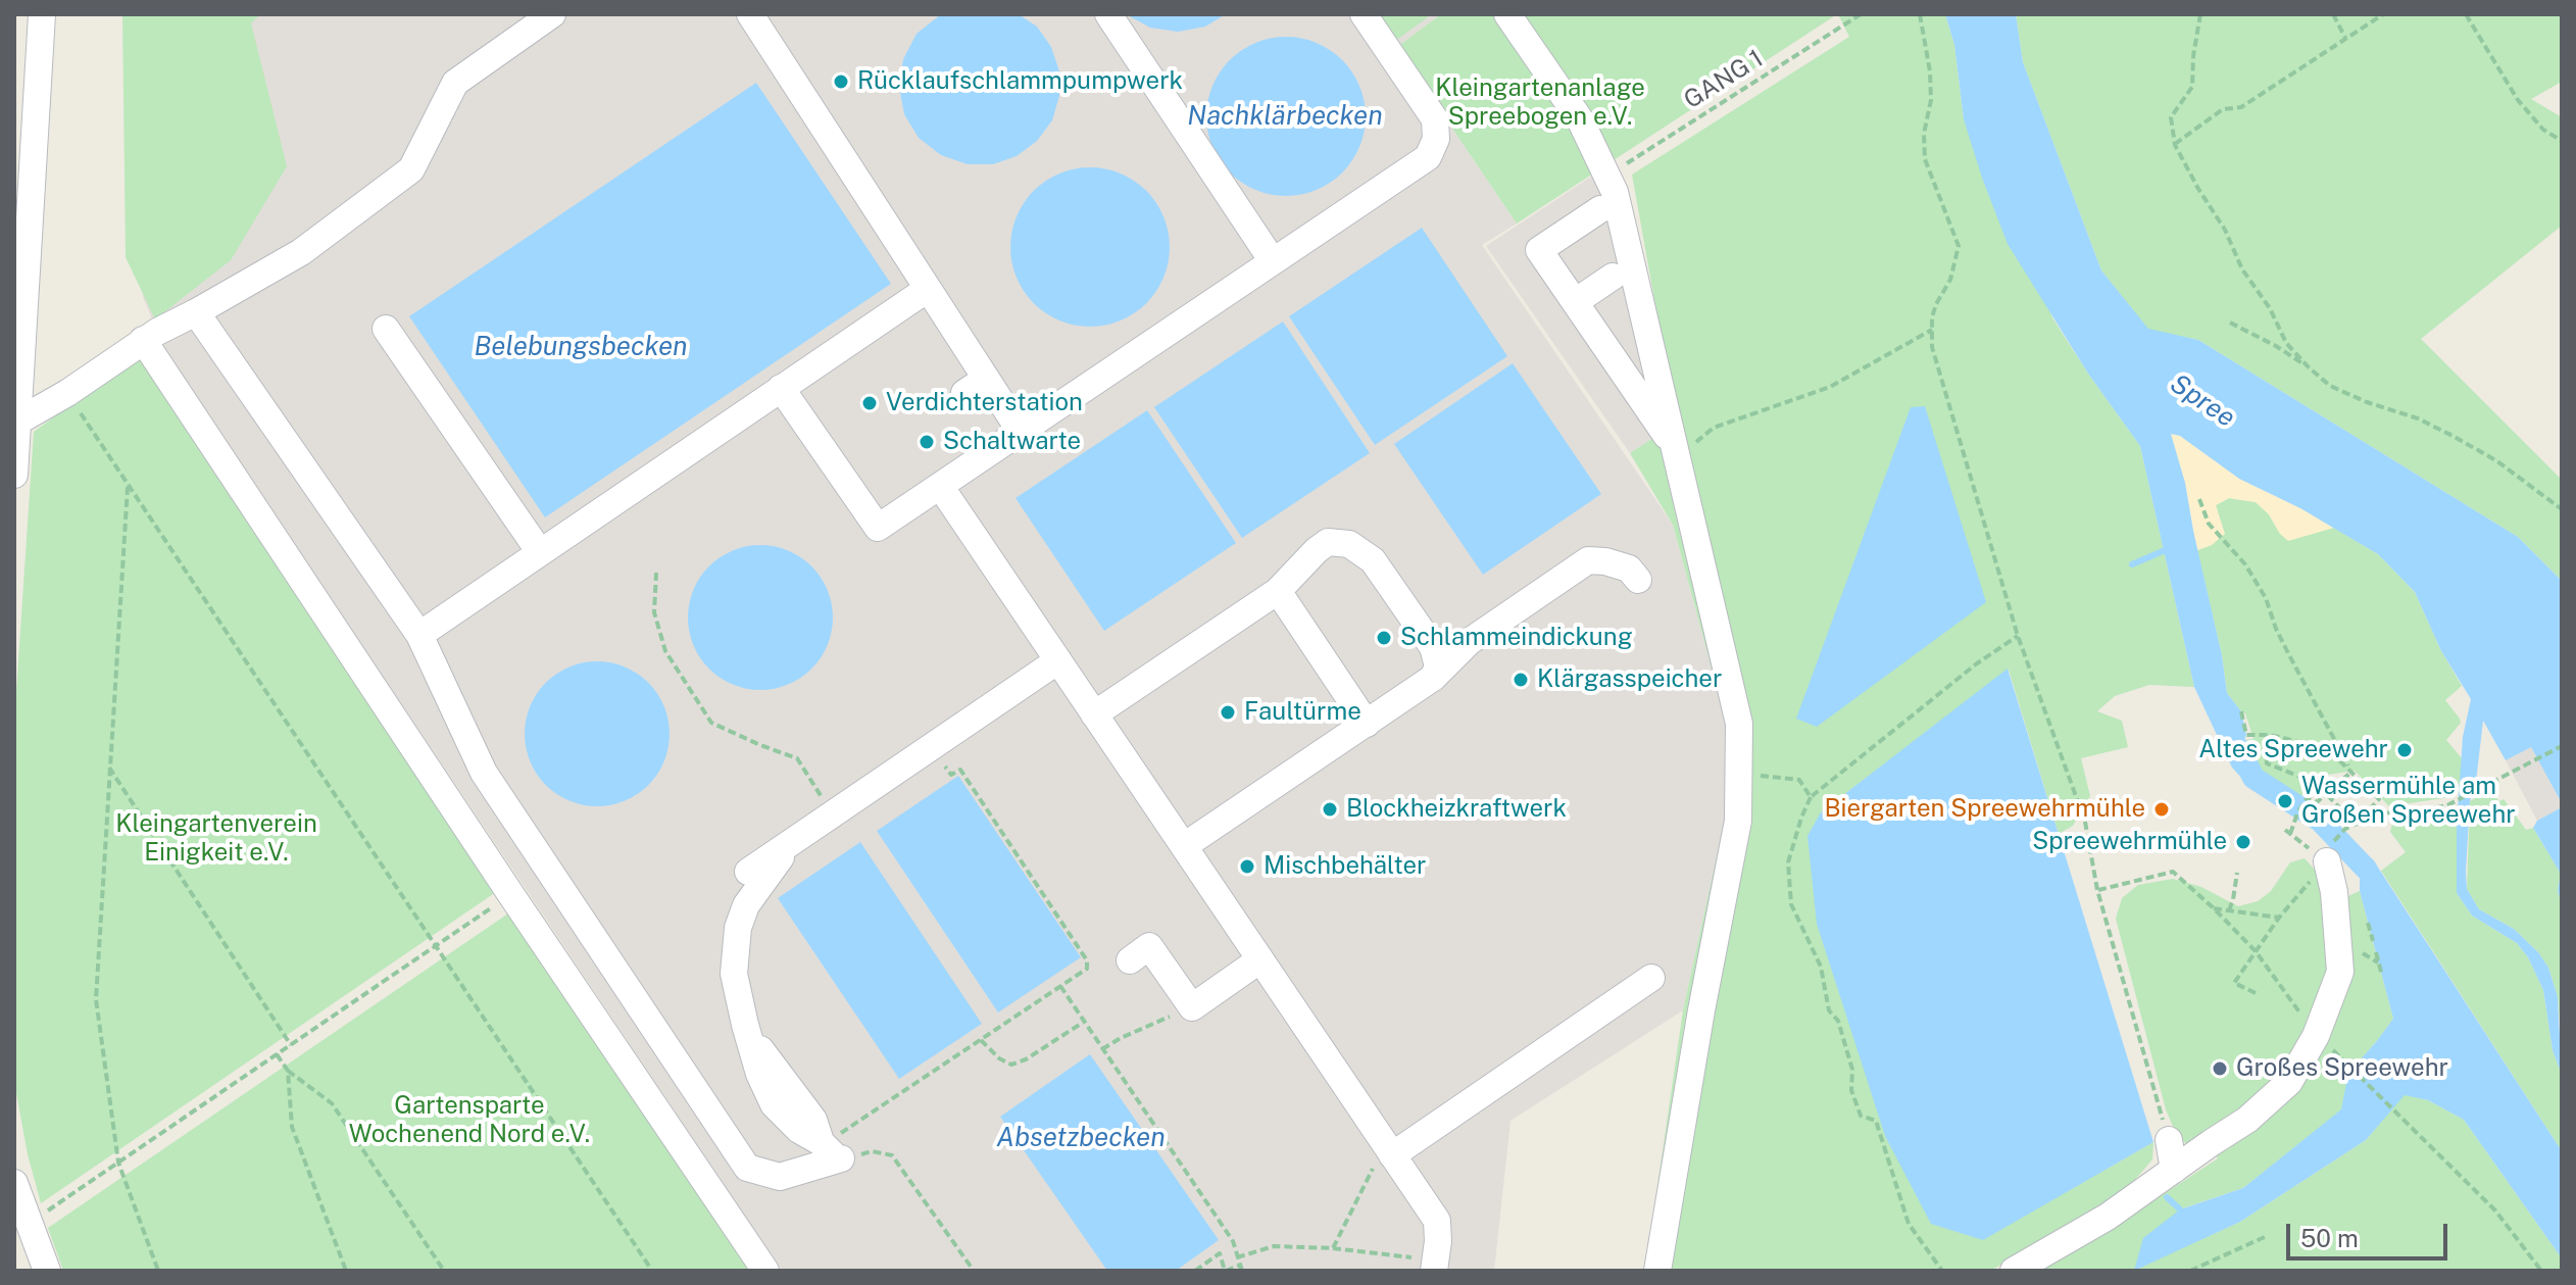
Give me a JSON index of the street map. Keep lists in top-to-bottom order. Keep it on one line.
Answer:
{"streets":{"path":["GANG 1"]},"water":["Nachklärbecken","Belebungsbecken","Spree","Absetzbecken"],"parks":["Kleingartenanlage Spreebogen e.V.","Kleingartenverein Einigkeit e.V.","Gartensparte Wochenend Nord e.V."],"places":["Rücklaufschlammpumpwerk","Verdichterstation","Schaltwarte","Schlammeindickung","Klärgasspeicher","Faultürme","Altes Spreewehr","Wassermühle am Großen Spreewehr","Blockheizkraftwerk","Biergarten Spreewehrmühle","Spreewehrmühle","Mischbehälter","Großes Spreewehr"],"scale_bar":"50 m"}
